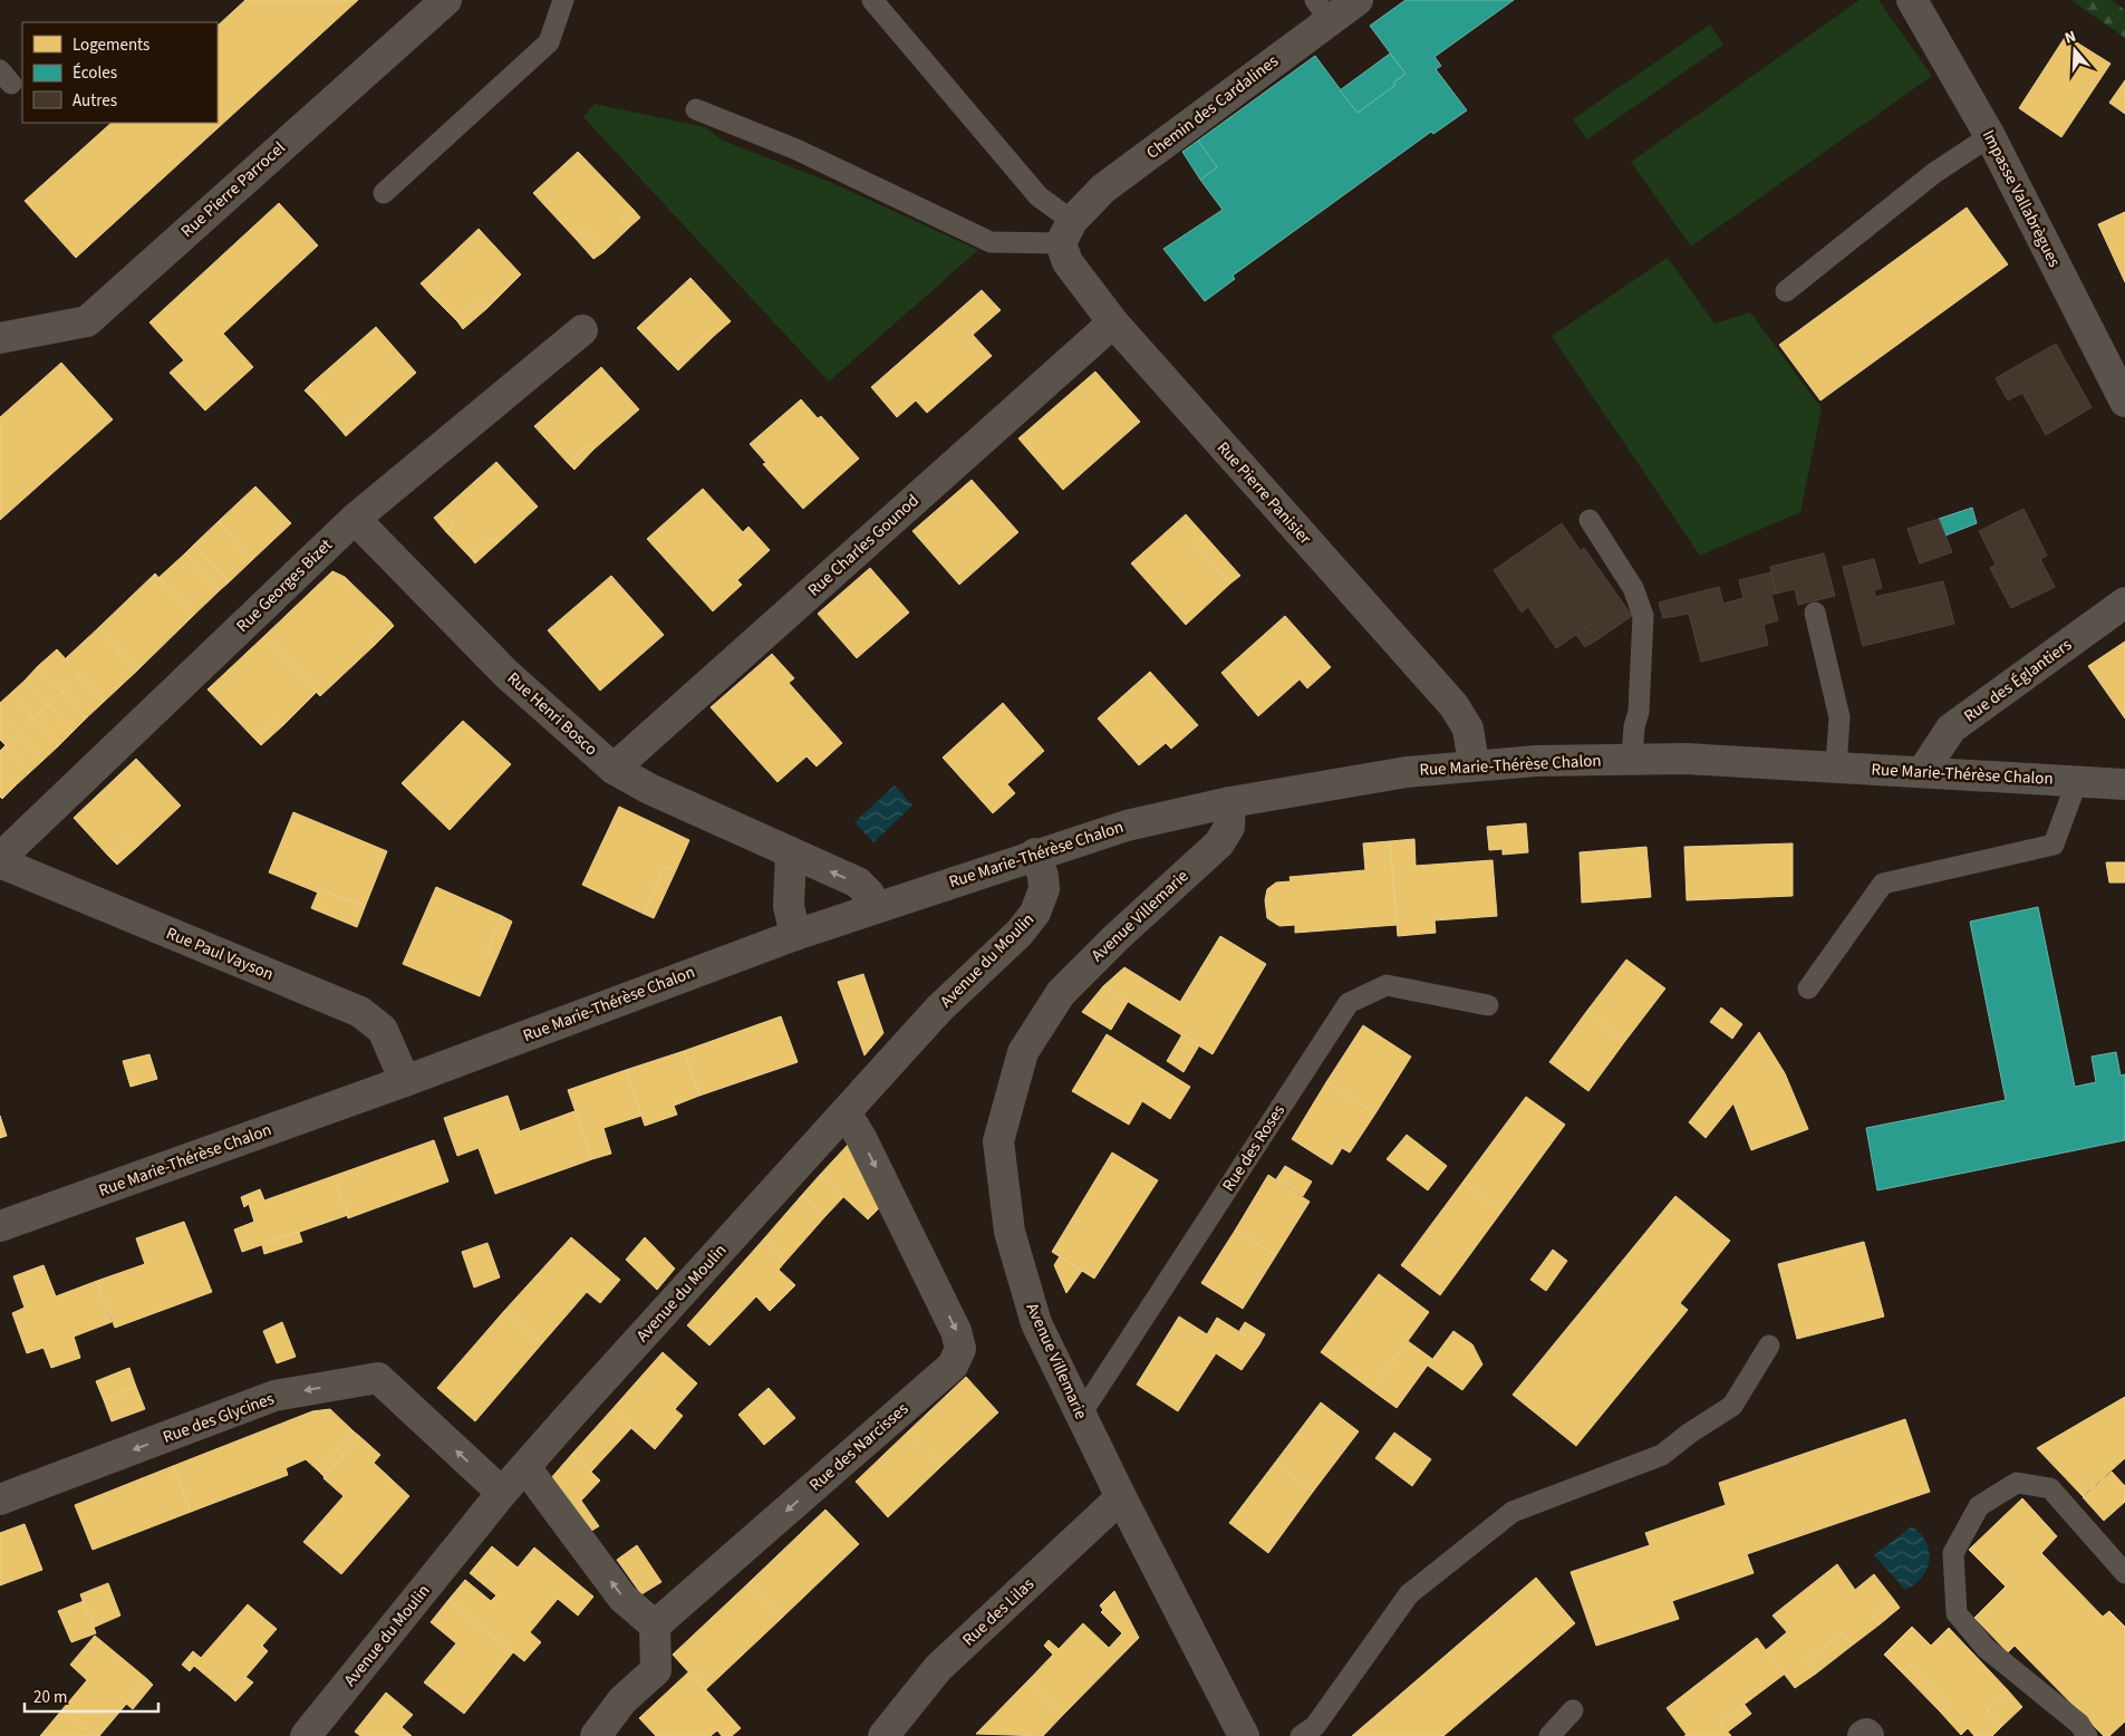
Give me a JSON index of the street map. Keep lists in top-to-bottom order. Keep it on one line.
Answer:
{"streets":{"street":["Chemin des Cardalines","Rue Pierre Parrocel","Impasse Vallabrègues","Rue Pierre Panisier","Rue Charles Gounod","Rue Georges Bizet","Rue des Églantiers","Rue Henri Bosco","Rue Marie-Thérèse Chalon","Avenue Villemarie","Rue Paul Vayson","Avenue du Moulin","Rue des Glycines","Rue des Narcisses","Rue des Lilas"],"lane":["Rue des Roses"]},"crossings":[["Chemin des Cardalines","Rue Pierre Panisier"],["Rue Pierre Panisier","Rue Charles Gounod"],["Rue Pierre Panisier","Rue Marie-Thérèse Chalon"],["Rue Charles Gounod","Rue Henri Bosco"],["Rue Georges Bizet","Rue Henri Bosco"],["Rue des Églantiers","Rue Marie-Thérèse Chalon"],["Rue Henri Bosco","Rue Marie-Thérèse Chalon"],["Rue Marie-Thérèse Chalon","Avenue Villemarie"],["Rue Marie-Thérèse Chalon","Rue Paul Vayson"],["Rue Marie-Thérèse Chalon","Avenue du Moulin"],["Avenue Villemarie","Rue des Roses"],["Avenue Villemarie","Rue des Lilas"],["Avenue du Moulin","Rue des Glycines"],["Avenue du Moulin","Rue des Narcisses"]],"one_way":["Rue des Glycines","Rue des Narcisses"],"legend":["Logements","Écoles","Autres"],"scale_bar":"20 m","north":"top"}
